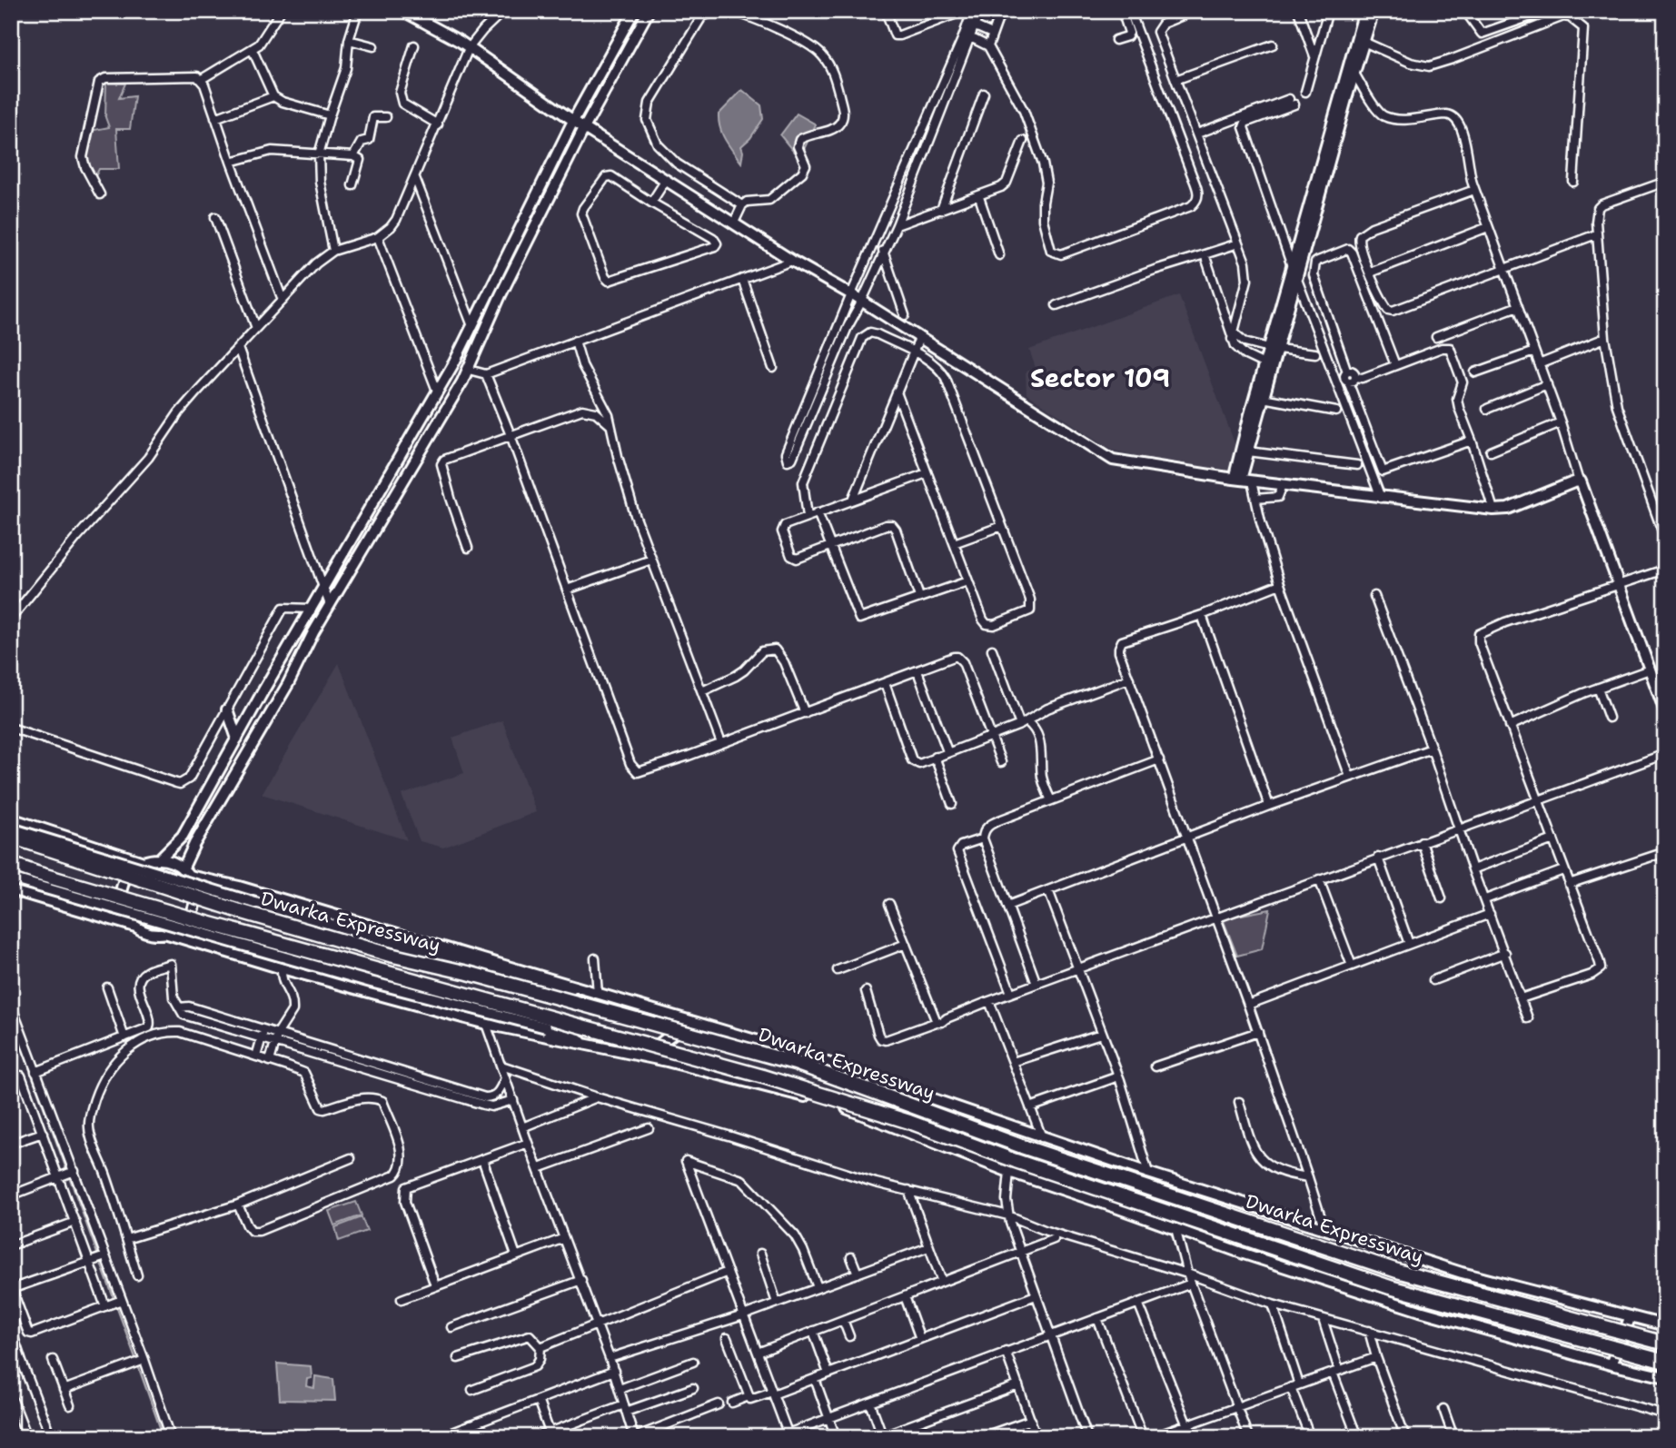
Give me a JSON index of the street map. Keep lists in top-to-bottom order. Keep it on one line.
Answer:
{"streets":{"highway":["Dwarka Expressway"]},"districts":["Sector 109"]}
